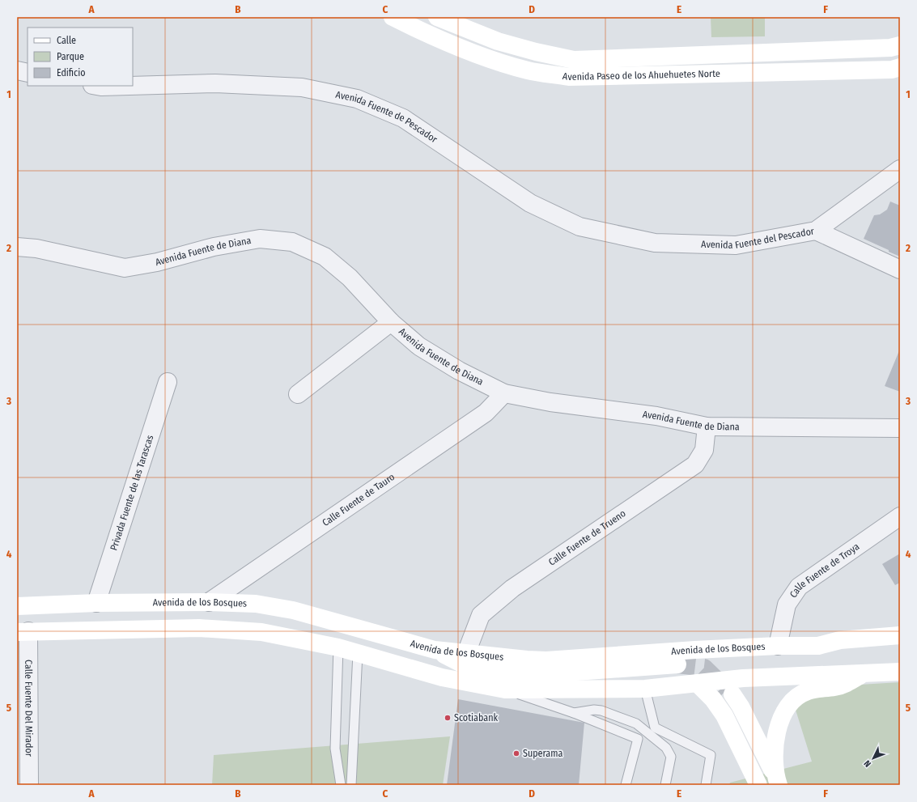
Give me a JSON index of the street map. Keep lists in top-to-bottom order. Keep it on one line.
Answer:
{"streets":{"main road":["Avenida Paseo de los Ahuehuetes Norte","Avenida de los Bosques"],"street":["Avenida Fuente de Pescador","Avenida Fuente del Pescador","Avenida Fuente de Diana","Privada Fuente de las Tarascas","Calle Fuente de Tauro","Calle Fuente de Trueno","Calle Fuente de Troya","Calle Fuente Del Mirador"]},"crossings":[["Avenida Fuente de Pescador","Avenida Fuente del Pescador"],["Avenida Fuente de Diana","Calle Fuente de Tauro"],["Avenida Fuente de Diana","Calle Fuente de Trueno"],["Privada Fuente de las Tarascas","Avenida de los Bosques"],["Calle Fuente de Tauro","Avenida de los Bosques"],["Calle Fuente de Trueno","Avenida de los Bosques"],["Calle Fuente de Troya","Avenida de los Bosques"]],"places":["Scotiabank","Superama"],"legend":["Calle","Parque","Edificio"],"north":"bottom left","grid":{"columns":["A","B","C","D","E","F"],"rows":["1","2","3","4","5"]}}
